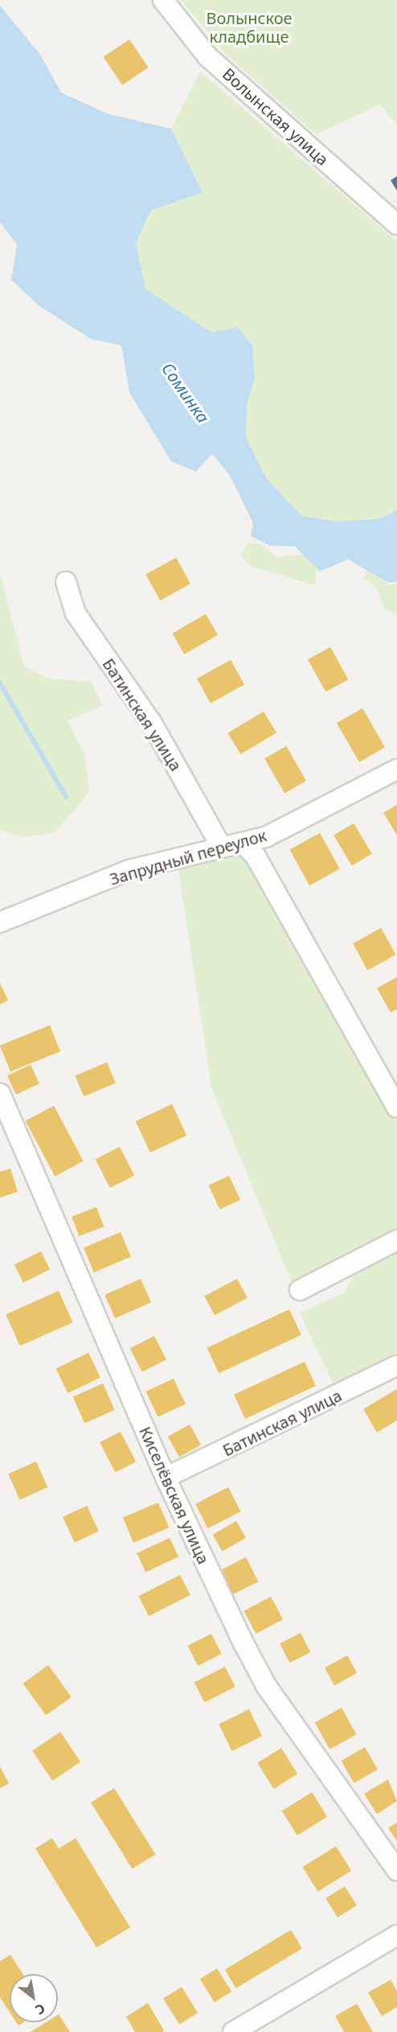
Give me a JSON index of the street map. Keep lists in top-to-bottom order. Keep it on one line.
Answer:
{"streets":{"street":["Волынская улица","Батинская улица","Запрудный переулок","Киселёвская улица"]},"crossings":[["Батинская улица","Запрудный переулок"],["Батинская улица","Киселёвская улица"]],"water":["Соминка"],"parks":["Волынское кладбище"],"north":"bottom right"}
